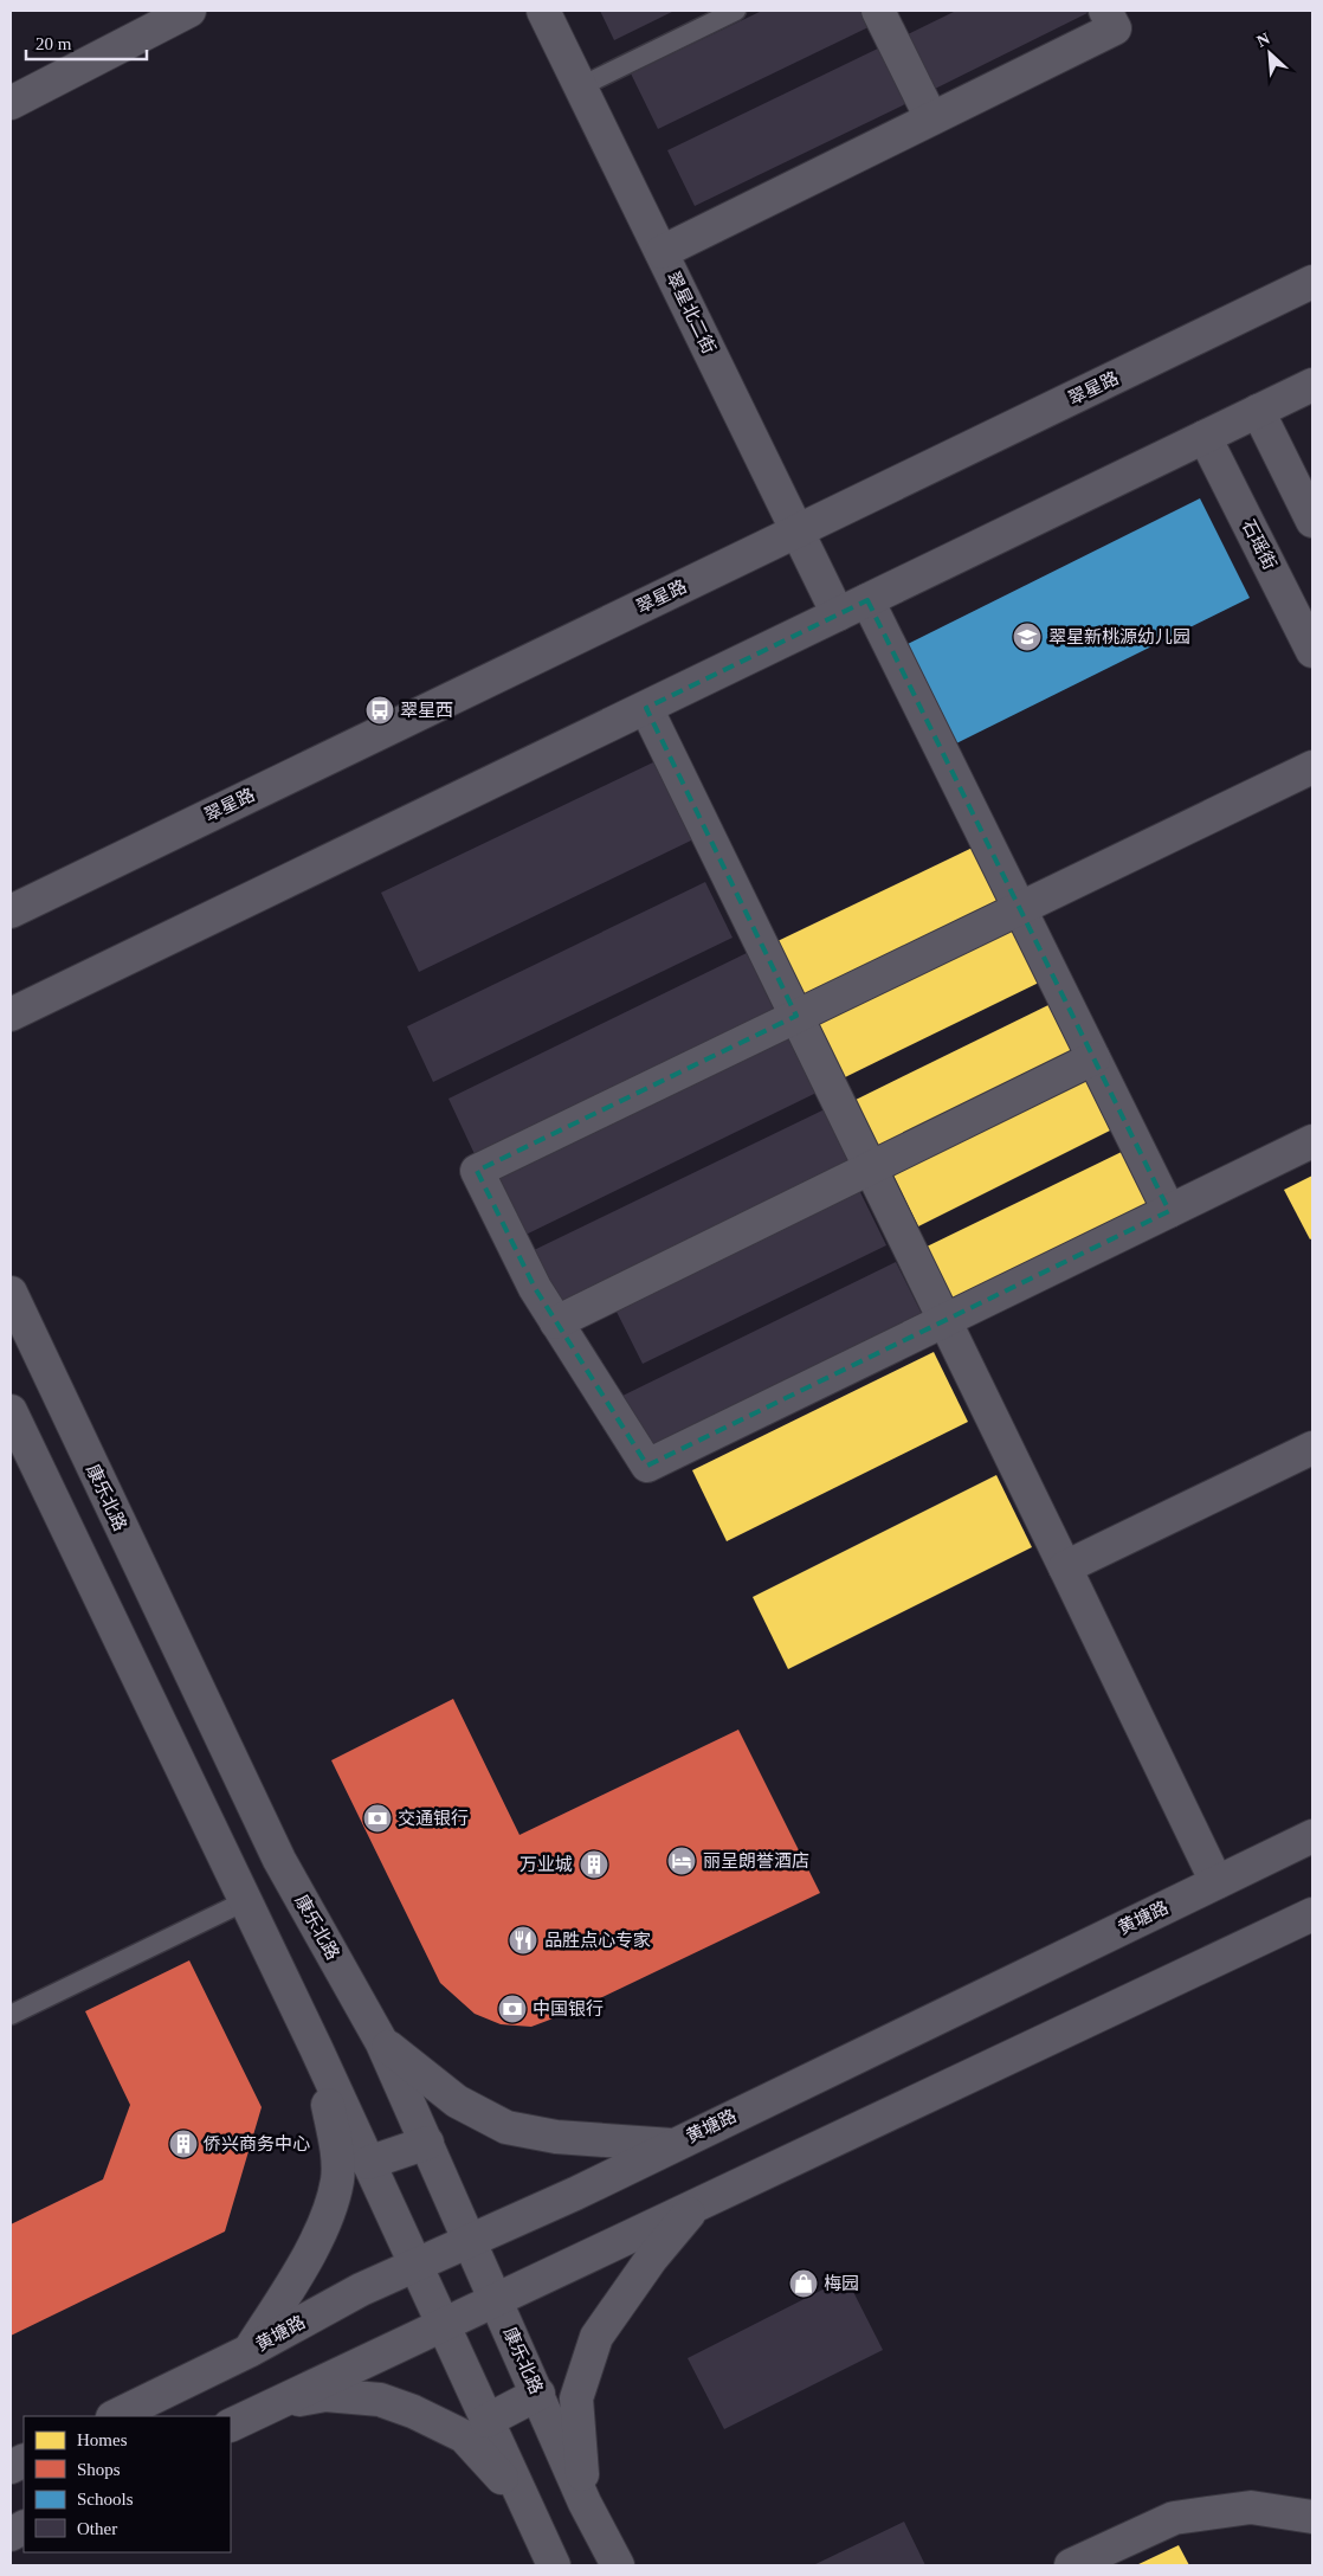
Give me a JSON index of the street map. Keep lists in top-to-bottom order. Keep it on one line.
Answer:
{"streets":{"street":["翠星北二街","翠星路","石瑶街","康乐北路","黄塘路"]},"crossings":[["翠星北二街","翠星路"],["康乐北路","黄塘路"]],"places":{"school or university":["翠星新桃源幼儿园"],"bus stop":["翠星西"],"bank":["交通银行","中国银行"],"hotel":["丽呈朗誉酒店"],"building":["万业城","侨兴商务中心"],"restaurant":["品胜点心专家"],"shop":["梅园"]},"legend":["Homes","Shops","Schools","Other"],"scale_bar":"20 m","north":"top left"}
